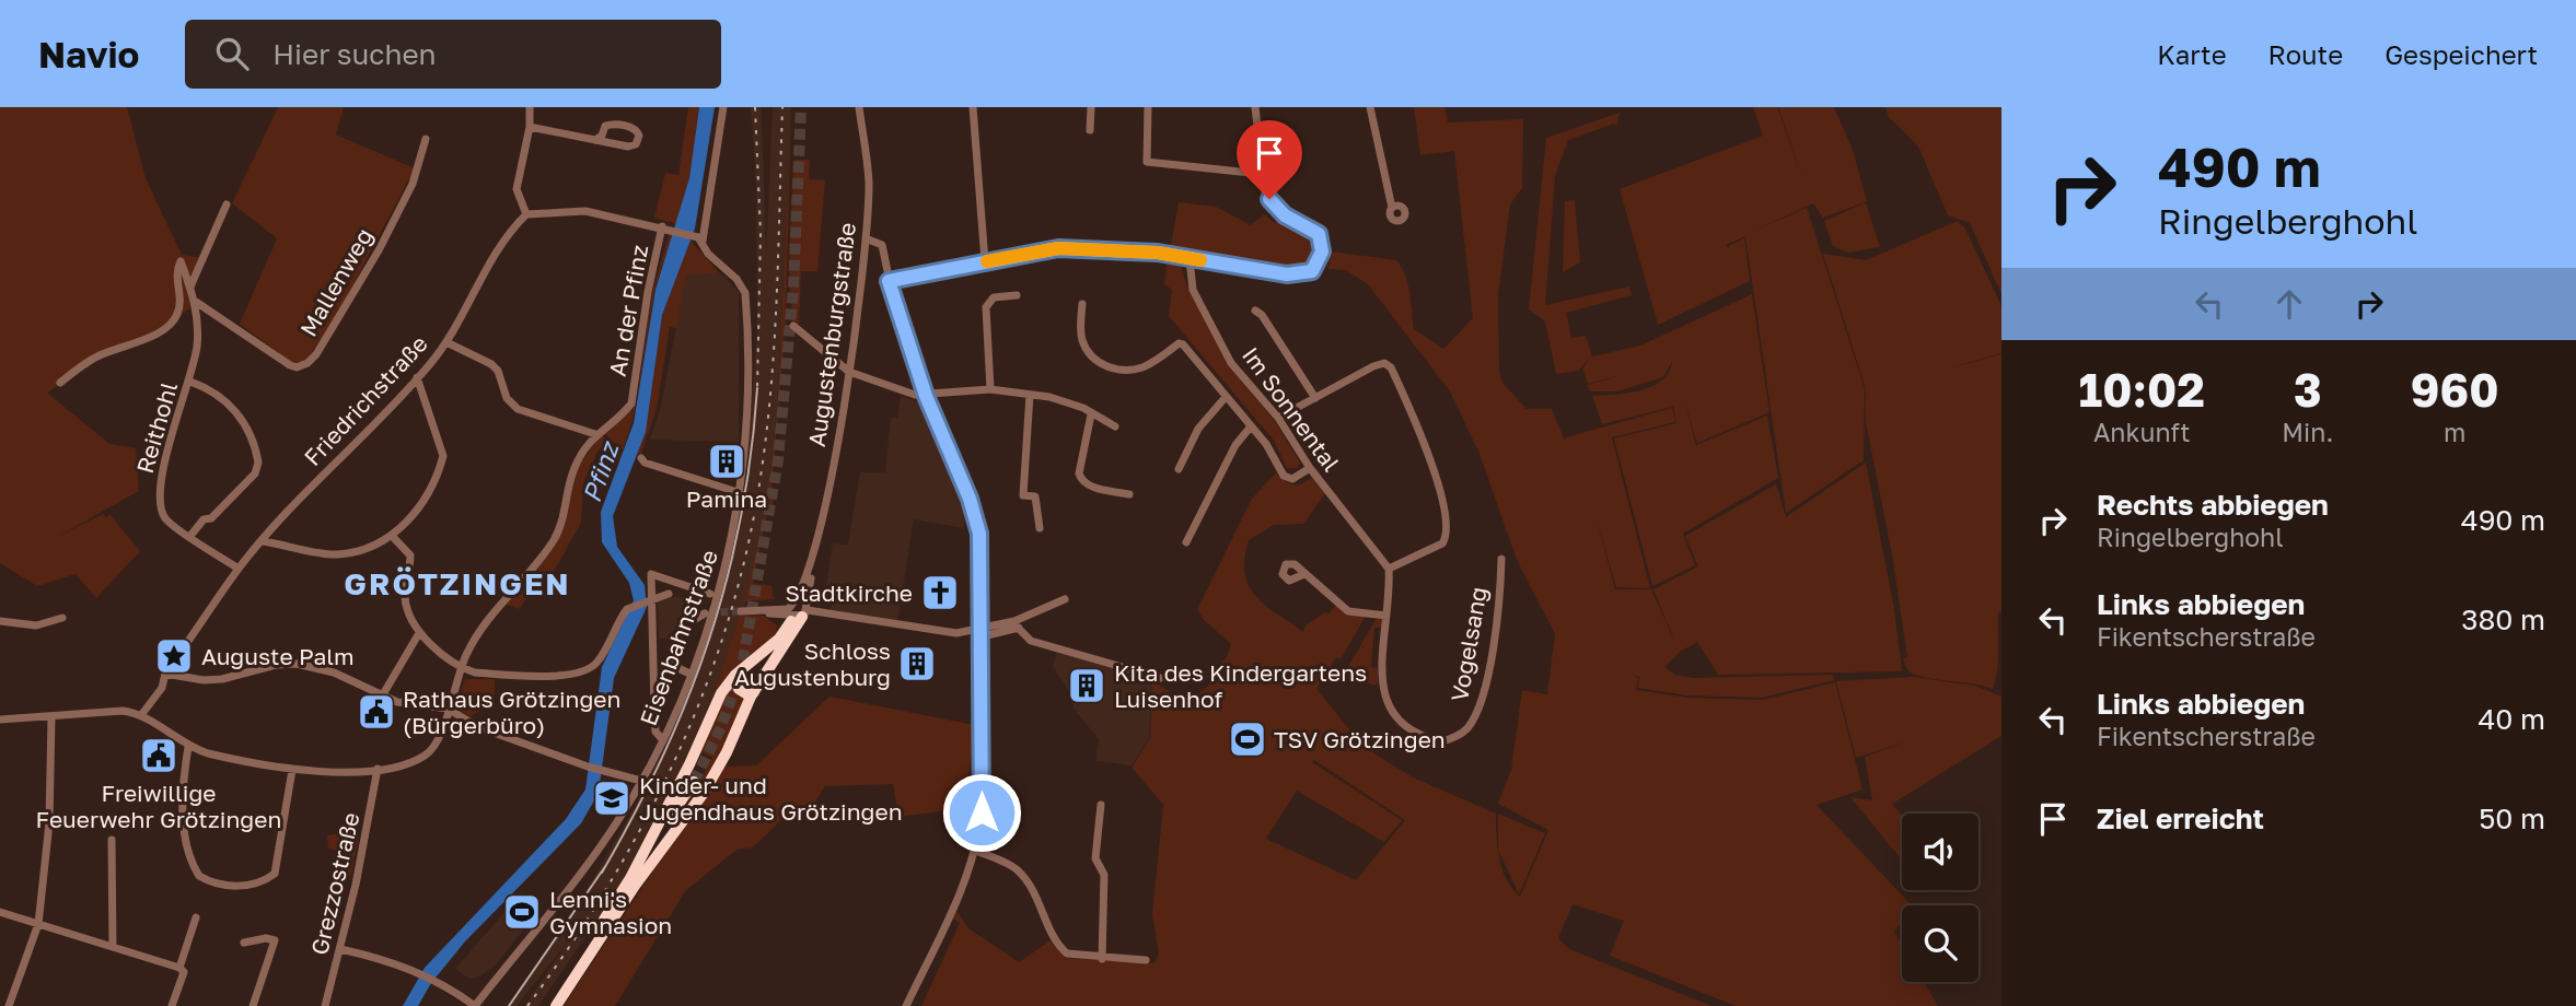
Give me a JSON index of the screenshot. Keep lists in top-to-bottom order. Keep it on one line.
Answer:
{"streets":{"street":["Mallenweg","An der Pfinz","Augustenburgstraße","Friedrichstraße","Im Sonnental","Reithohl","Eisenbahnstraße","Vogelsang","Grezzostraße"]},"crossings":[["Mallenweg","Reithohl"],["An der Pfinz","Grezzostraße"],["Friedrichstraße","Reithohl"],["Im Sonnental","Vogelsang"]],"districts":["GRÖTZINGEN"],"water":["Pfinz"],"places":{"building":["Pamina","Schloss Augustenburg","Kita des Kindergartens Luisenhof"],"church":["Stadtkirche"],"place":["Auguste Palm"],"public building":["Rathaus Grötzingen (Bürgerbüro)","Freiwillige Feuerwehr Grötzingen"],"sports":["TSV Grötzingen","Lenni's Gymnasion"],"school or university":["Kinder- und Jugendhaus Grötzingen"]},"page":{"header":"Navio","search":"Hier suchen","nav":["Karte","Route","Gespeichert"],"turn":["490 m","Ringelberghohl"],"eta":["10:02","Ankunft","3","Min.","960","m"],"list":[{"name":"Rechts abbiegen","note":"Ringelberghohl","value":"490 m"},{"name":"Links abbiegen","note":"Fikentscherstraße","value":"380 m"},{"name":"Links abbiegen","note":"Fikentscherstraße","value":"40 m"},{"name":"Ziel erreicht","value":"50 m"}]}}
